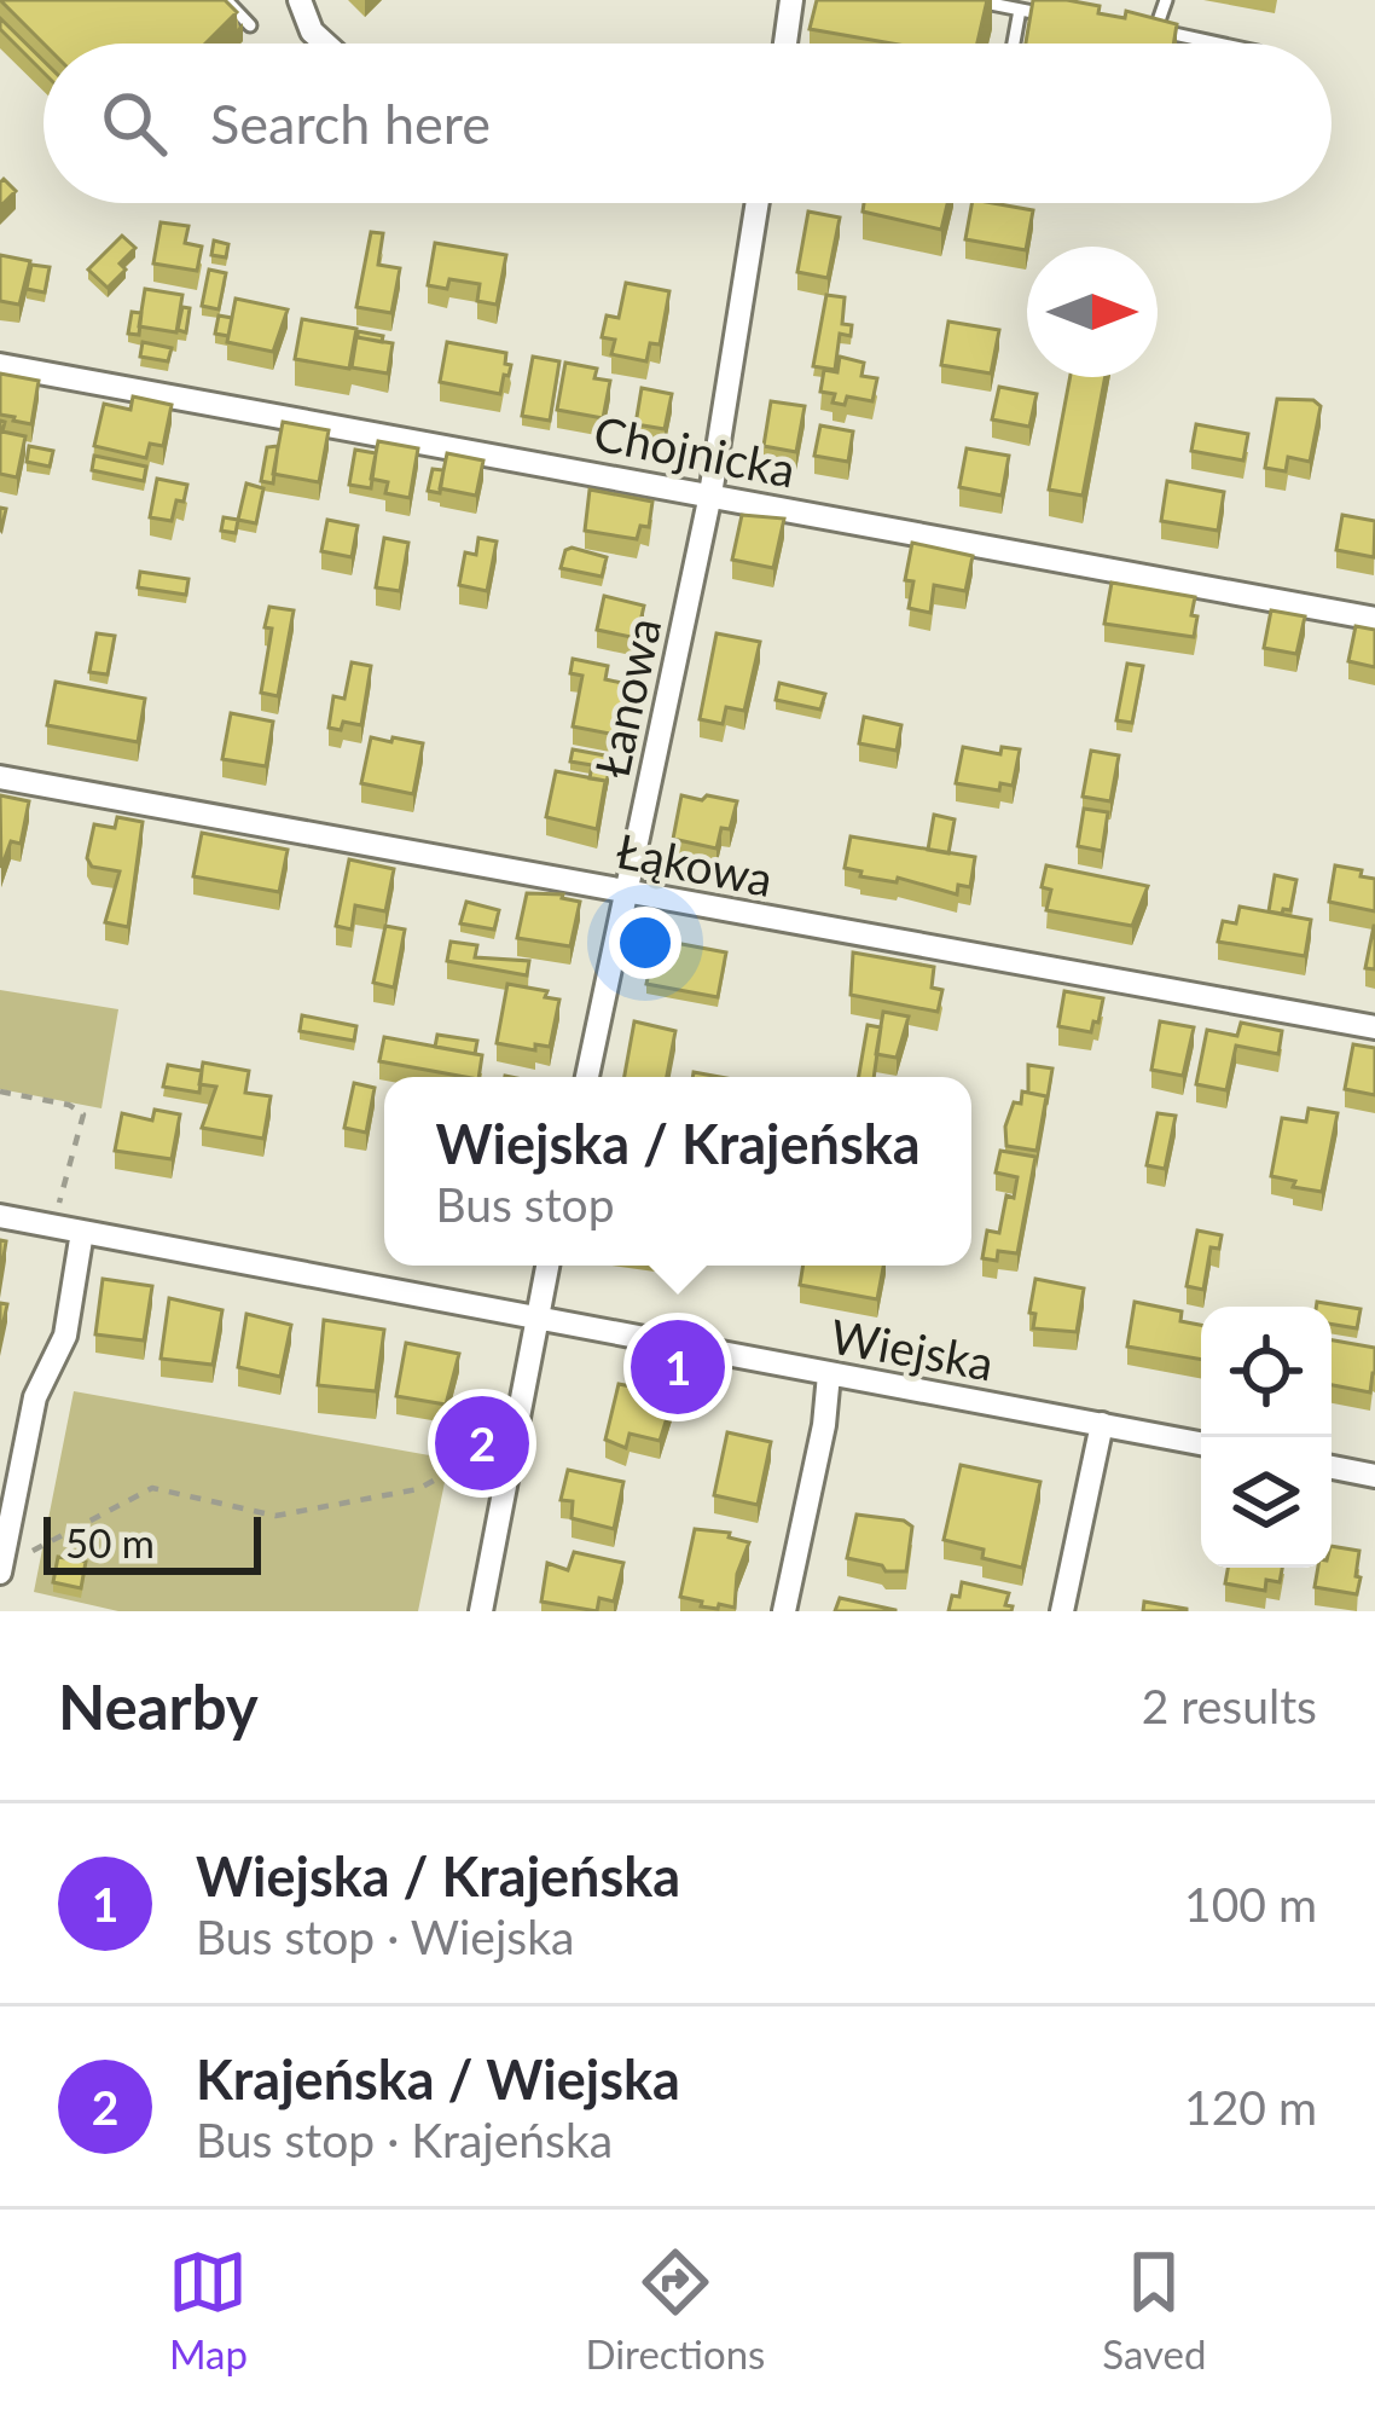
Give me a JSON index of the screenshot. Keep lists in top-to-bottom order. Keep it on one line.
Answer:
{"streets":{"street":["Chojnicka","Łanowa","Łąkowa","Wiejska"]},"crossings":[["Chojnicka","Łanowa"],["Łanowa","Łąkowa"]],"scale_bar":"50 m","north":"right","page":{"search":"Search here","popup":["Wiejska / Krajeńska","Bus stop"],"pins":["1","2"],"scale":"50 m","heading":["Nearby","2 results"],"list":[{"mark":"1","name":"Wiejska / Krajeńska","note":"Bus stop · Wiejska","value":"100 m"},{"mark":"2","name":"Krajeńska / Wiejska","note":"Bus stop · Krajeńska","value":"120 m"}],"nav":["Map","Directions","Saved"]}}
